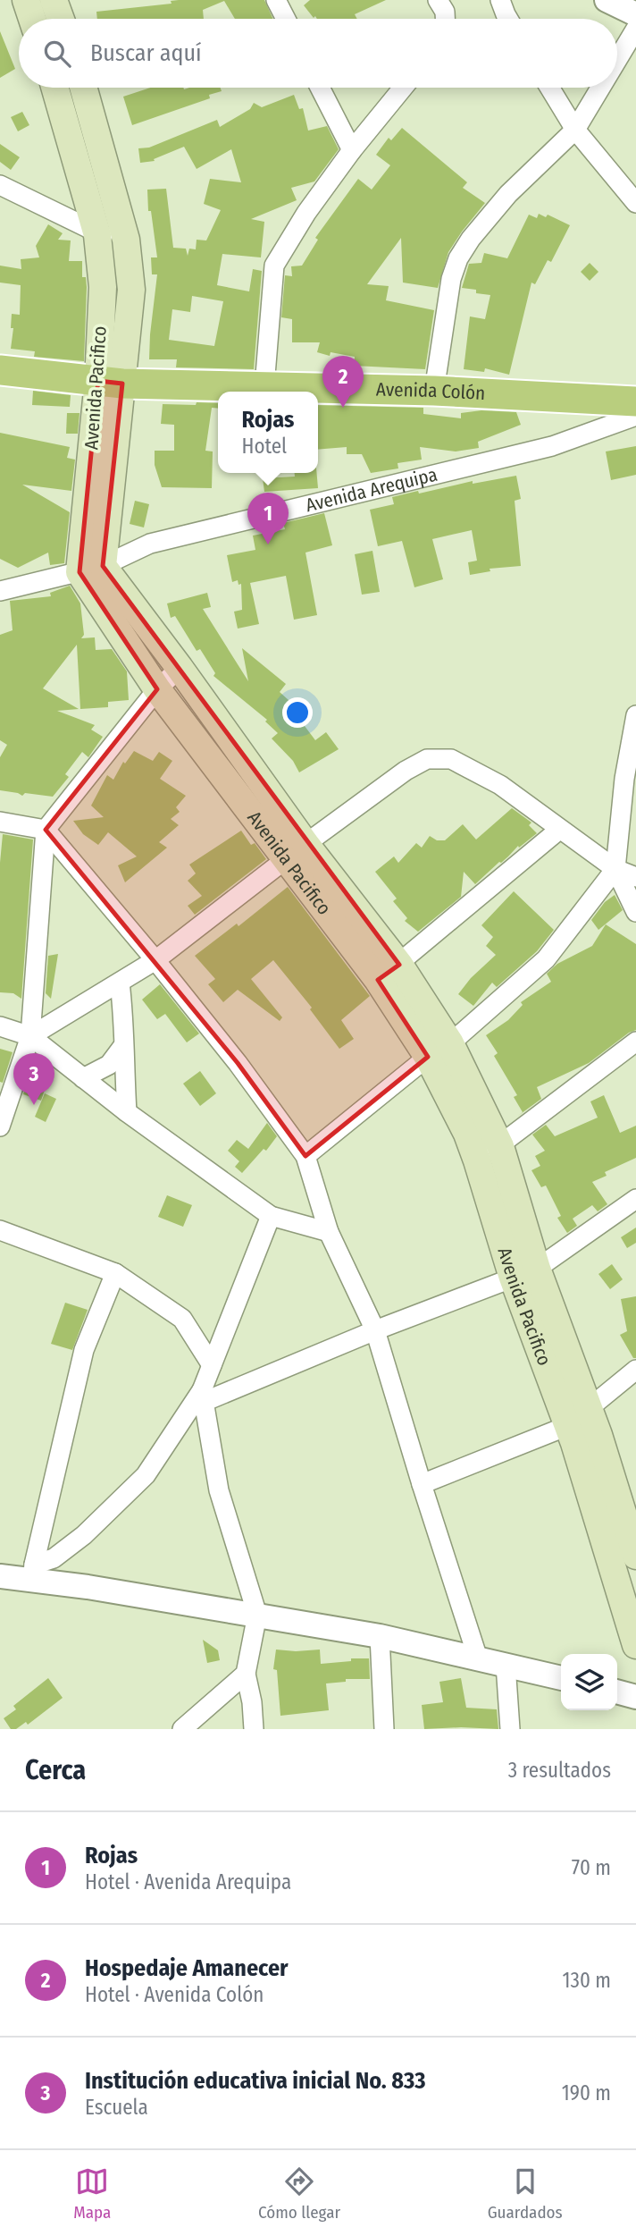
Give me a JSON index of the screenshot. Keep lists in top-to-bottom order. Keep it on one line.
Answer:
{"streets":{"main road":["Avenida Pacifico","Avenida Colón"],"street":["Avenida Arequipa"]},"crossings":[["Avenida Pacifico","Avenida Colón"],["Avenida Pacifico","Avenida Arequipa"]],"page":{"search":"Buscar aquí","pins":["2","1","3"],"popup":["Rojas","Hotel"],"heading":["Cerca","3 resultados"],"list":[{"mark":"1","name":"Rojas","note":"Hotel · Avenida Arequipa","value":"70 m"},{"mark":"2","name":"Hospedaje Amanecer","note":"Hotel · Avenida Colón","value":"130 m"},{"mark":"3","name":"Institución educativa inicial No. 833","note":"Escuela","value":"190 m"}],"nav":["Mapa","Cómo llegar","Guardados"]}}
